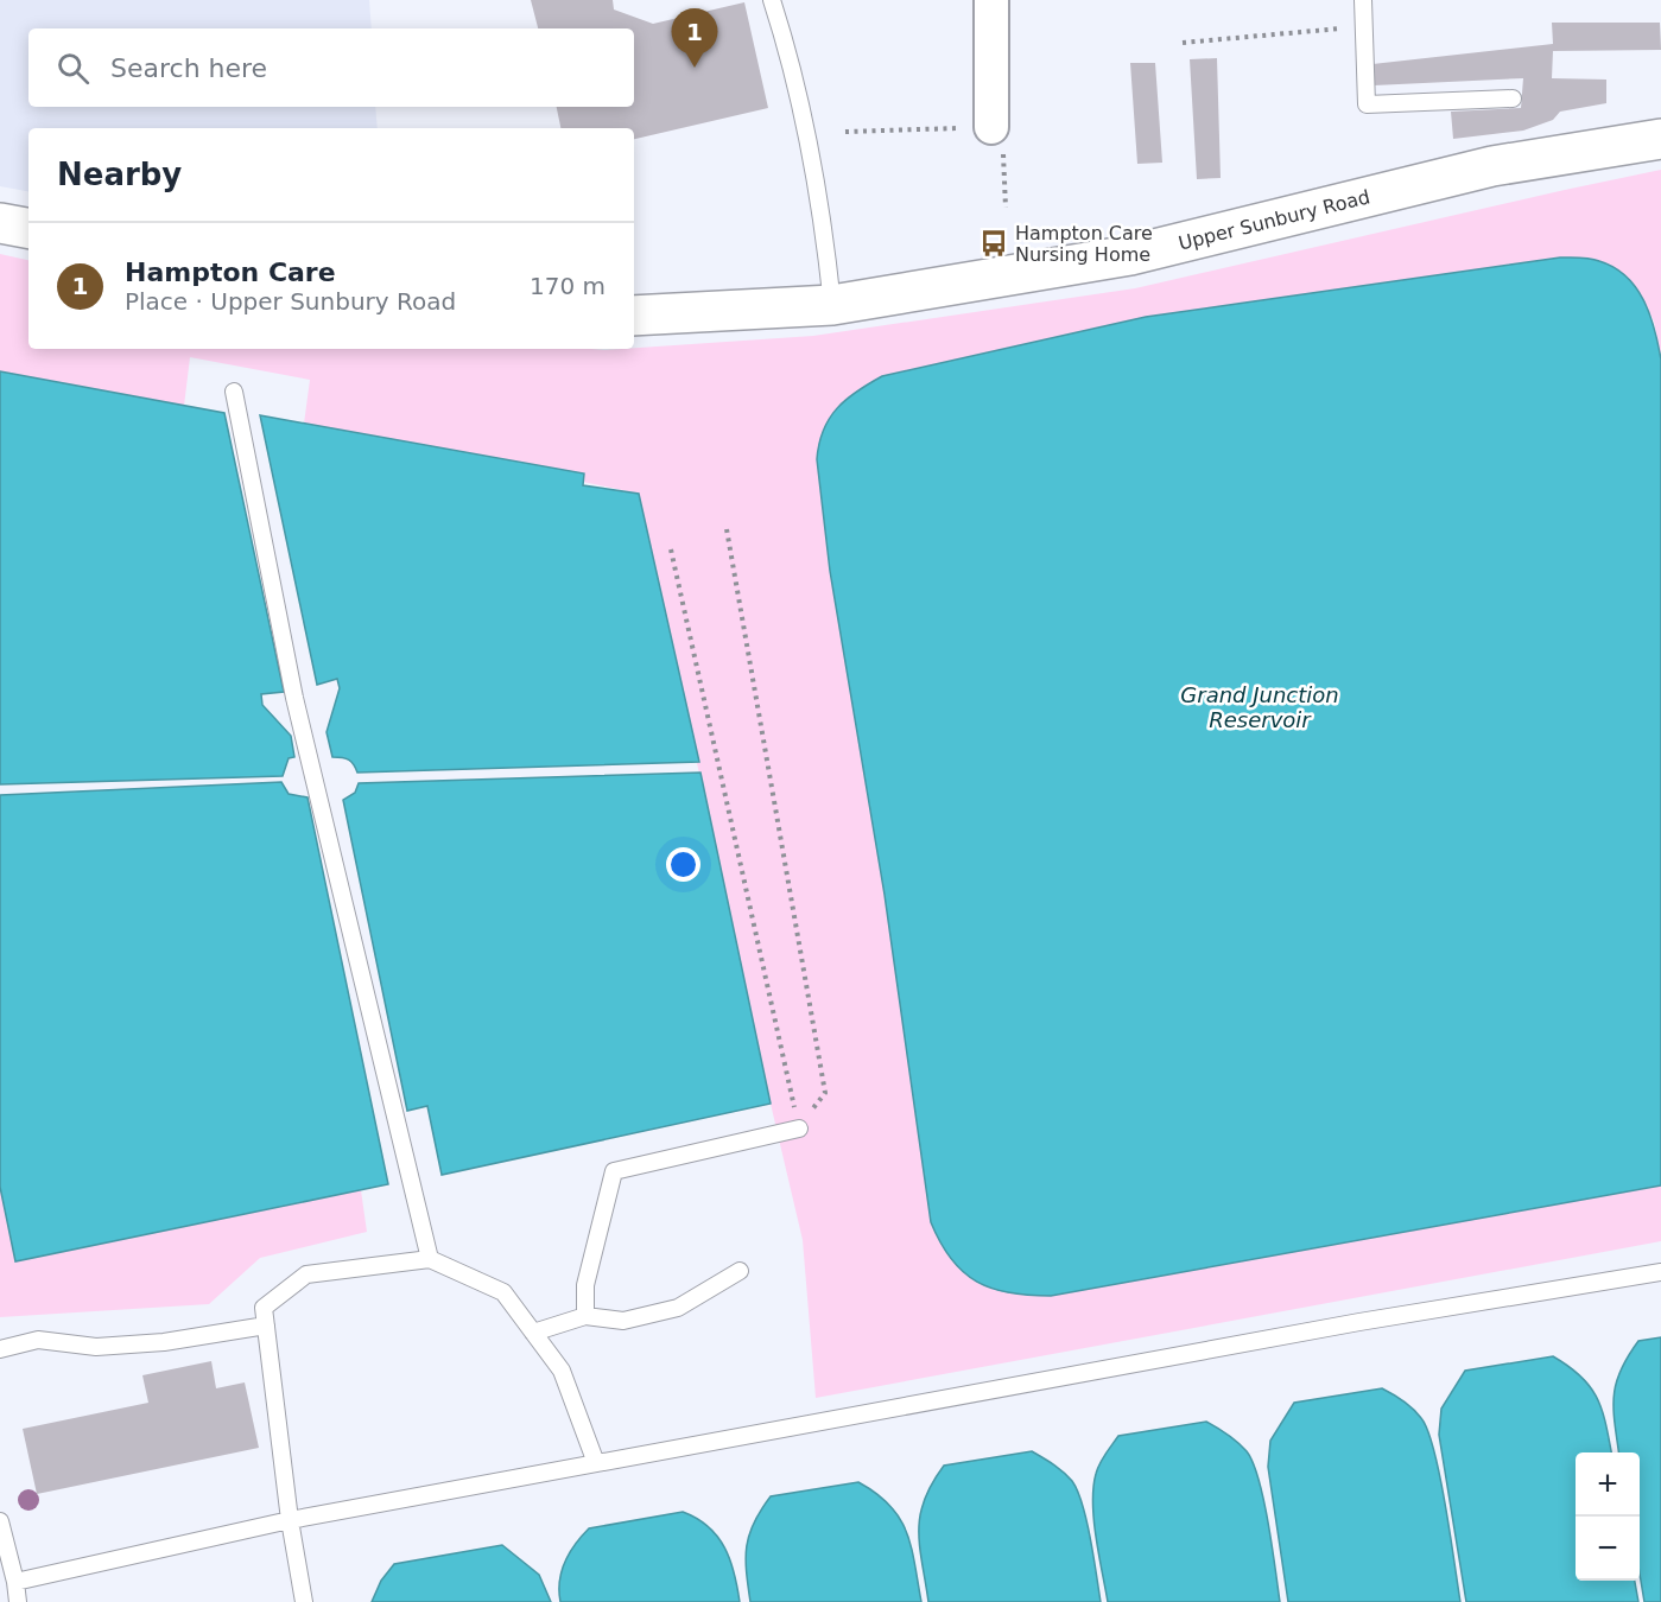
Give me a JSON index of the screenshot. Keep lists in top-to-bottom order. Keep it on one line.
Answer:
{"streets":{"highway":["Upper Sunbury Road"]},"water":["Grand Junction Reservoir"],"places":{"bus stop":["Hampton Care Nursing Home"]},"page":{"pins":"1","search":"Search here","heading":"Nearby","list":[{"mark":"1","name":"Hampton Care","note":"Place · Upper Sunbury Road","value":"170 m"}],"map_buttons":["+","−"]}}
